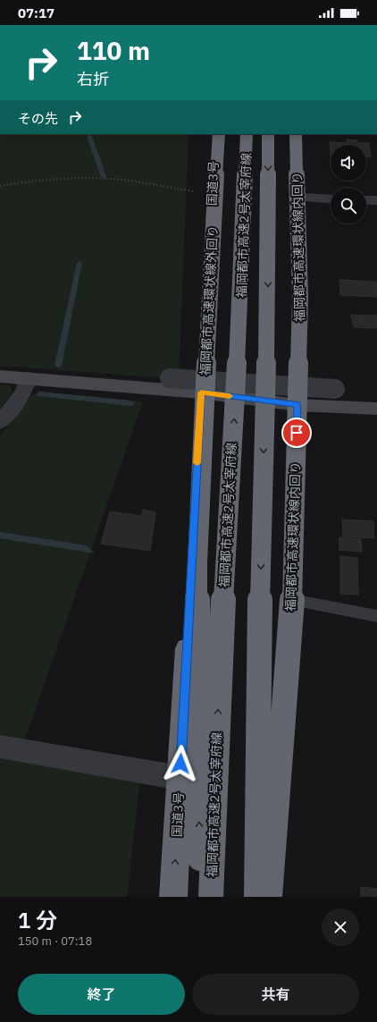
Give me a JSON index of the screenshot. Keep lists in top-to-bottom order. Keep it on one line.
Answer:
{"streets":{"highway":["国道3号","福岡都市高速2号太宰府線","福岡都市高速環状線内回り","福岡都市高速環状線外回り"]},"page":{"status":"07:17","turn":["110 m","右折"],"then":"その先","heading":["1 分","150 m · 07:18"],"buttons":["終了","共有"]}}
